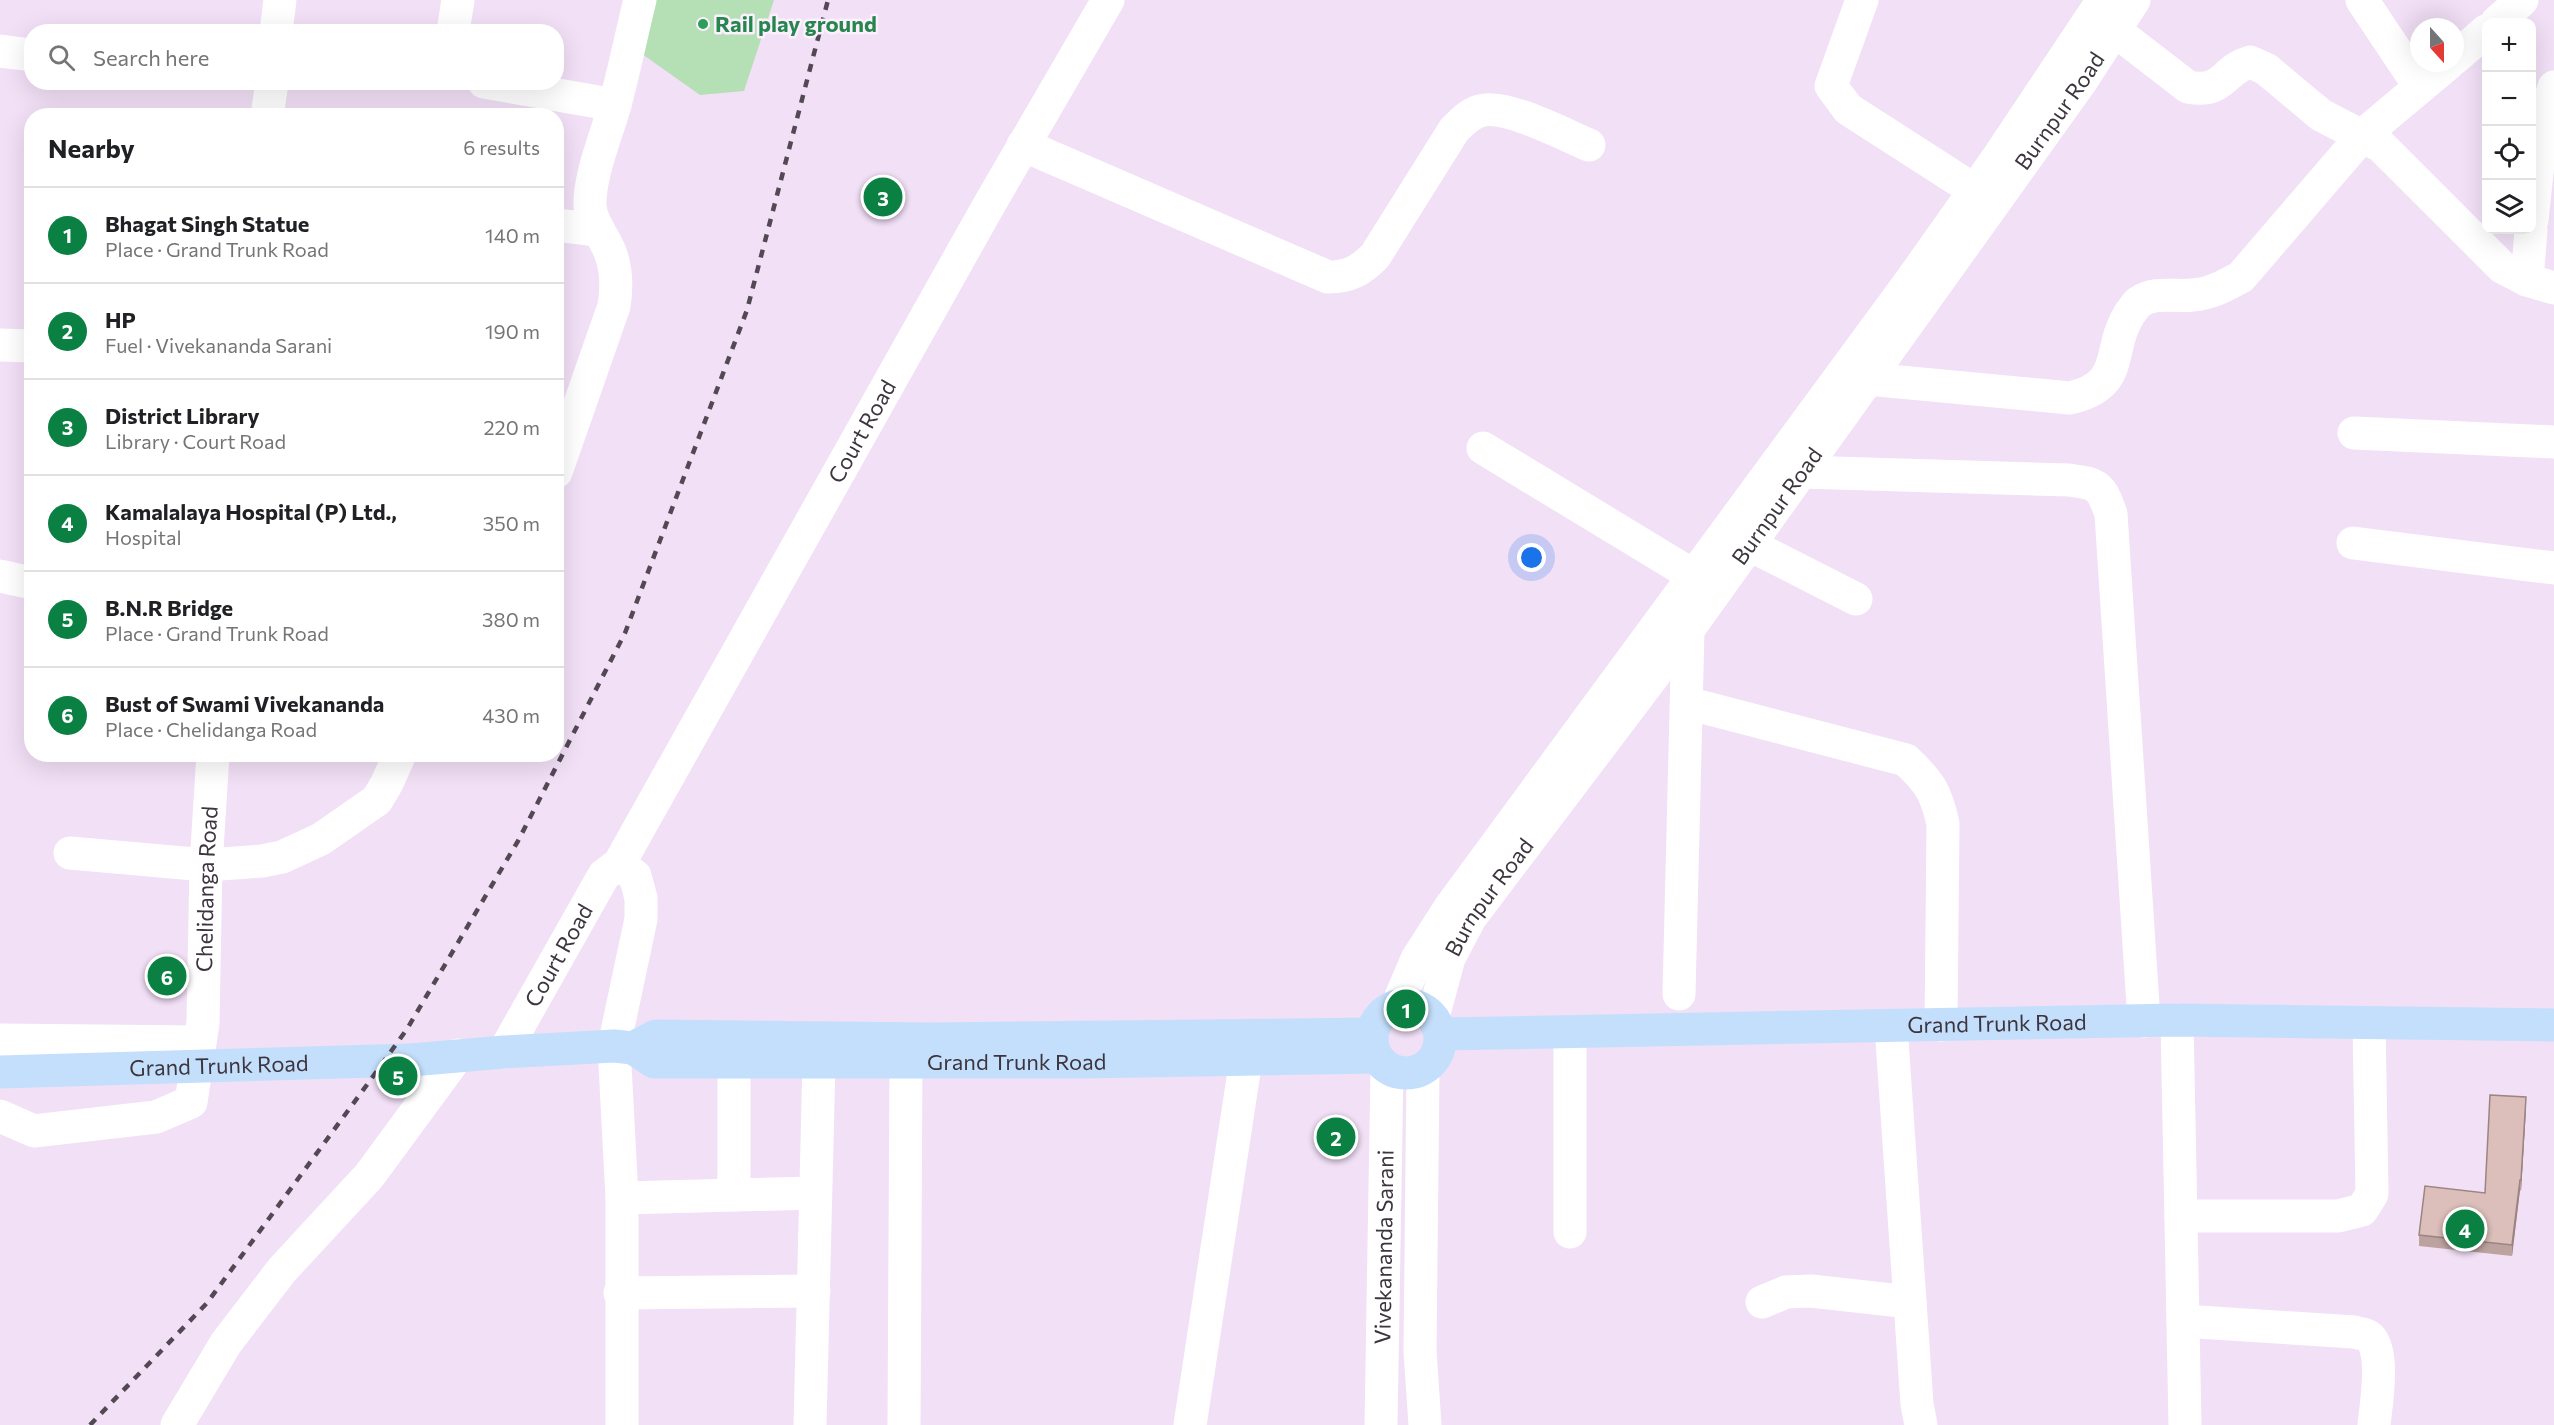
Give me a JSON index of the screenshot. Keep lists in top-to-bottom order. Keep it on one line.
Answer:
{"streets":{"main road":["Grand Trunk Road"],"street":["Burnpur Road","Court Road","Chelidanga Road","Vivekananda Sarani"]},"crossings":[["Burnpur Road","Grand Trunk Road"],["Burnpur Road","Vivekananda Sarani"],["Court Road","Grand Trunk Road"],["Grand Trunk Road","Vivekananda Sarani"]],"places":["Rail play ground"],"north":"bottom","page":{"map_buttons":["+","−"],"search":"Search here","heading":["Nearby","6 results"],"pins":["3","6","1","5","2","4"],"list":[{"mark":"1","name":"Bhagat Singh Statue","note":"Place · Grand Trunk Road","value":"140 m"},{"mark":"2","name":"HP","note":"Fuel · Vivekananda Sarani","value":"190 m"},{"mark":"3","name":"District Library","note":"Library · Court Road","value":"220 m"},{"mark":"4","name":"Kamalalaya Hospital (P) Ltd.,","note":"Hospital","value":"350 m"},{"mark":"5","name":"B.N.R Bridge","note":"Place · Grand Trunk Road","value":"380 m"},{"mark":"6","name":"Bust of Swami Vivekananda","note":"Place · Chelidanga Road","value":"430 m"}]}}
